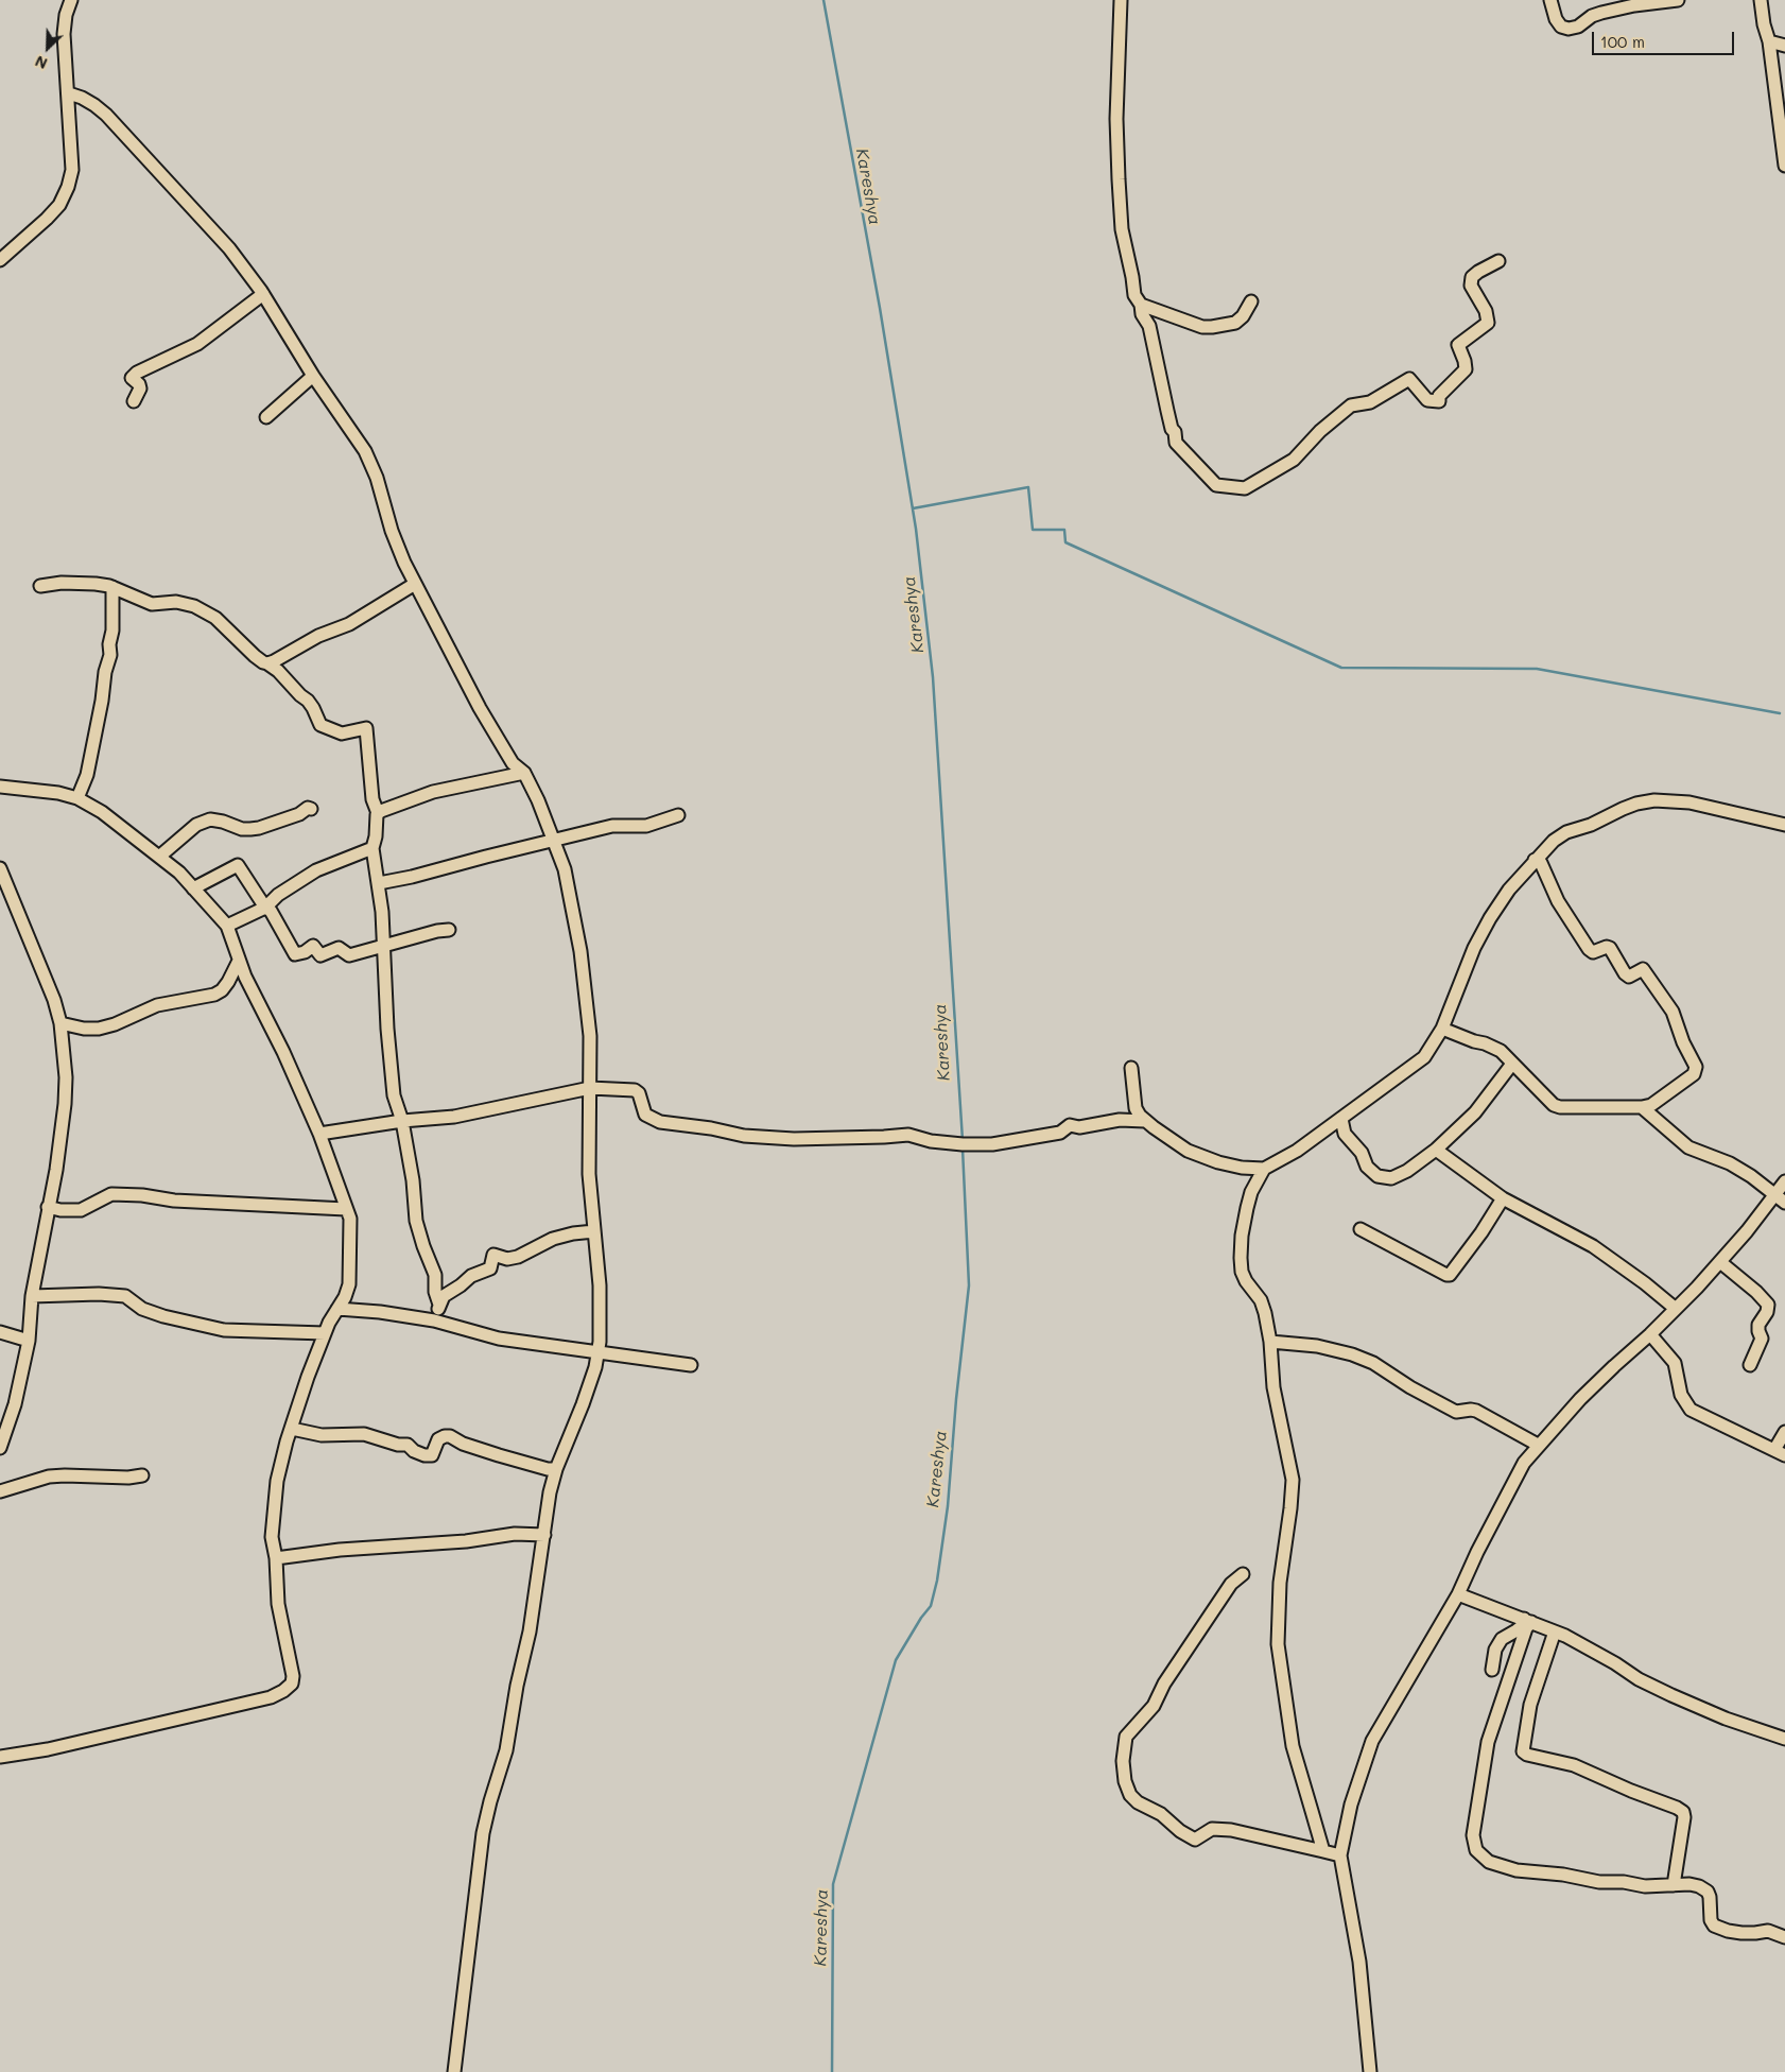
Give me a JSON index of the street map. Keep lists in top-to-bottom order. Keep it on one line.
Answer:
{"water":["Kareshya"],"scale_bar":"100 m","north":"bottom left"}
